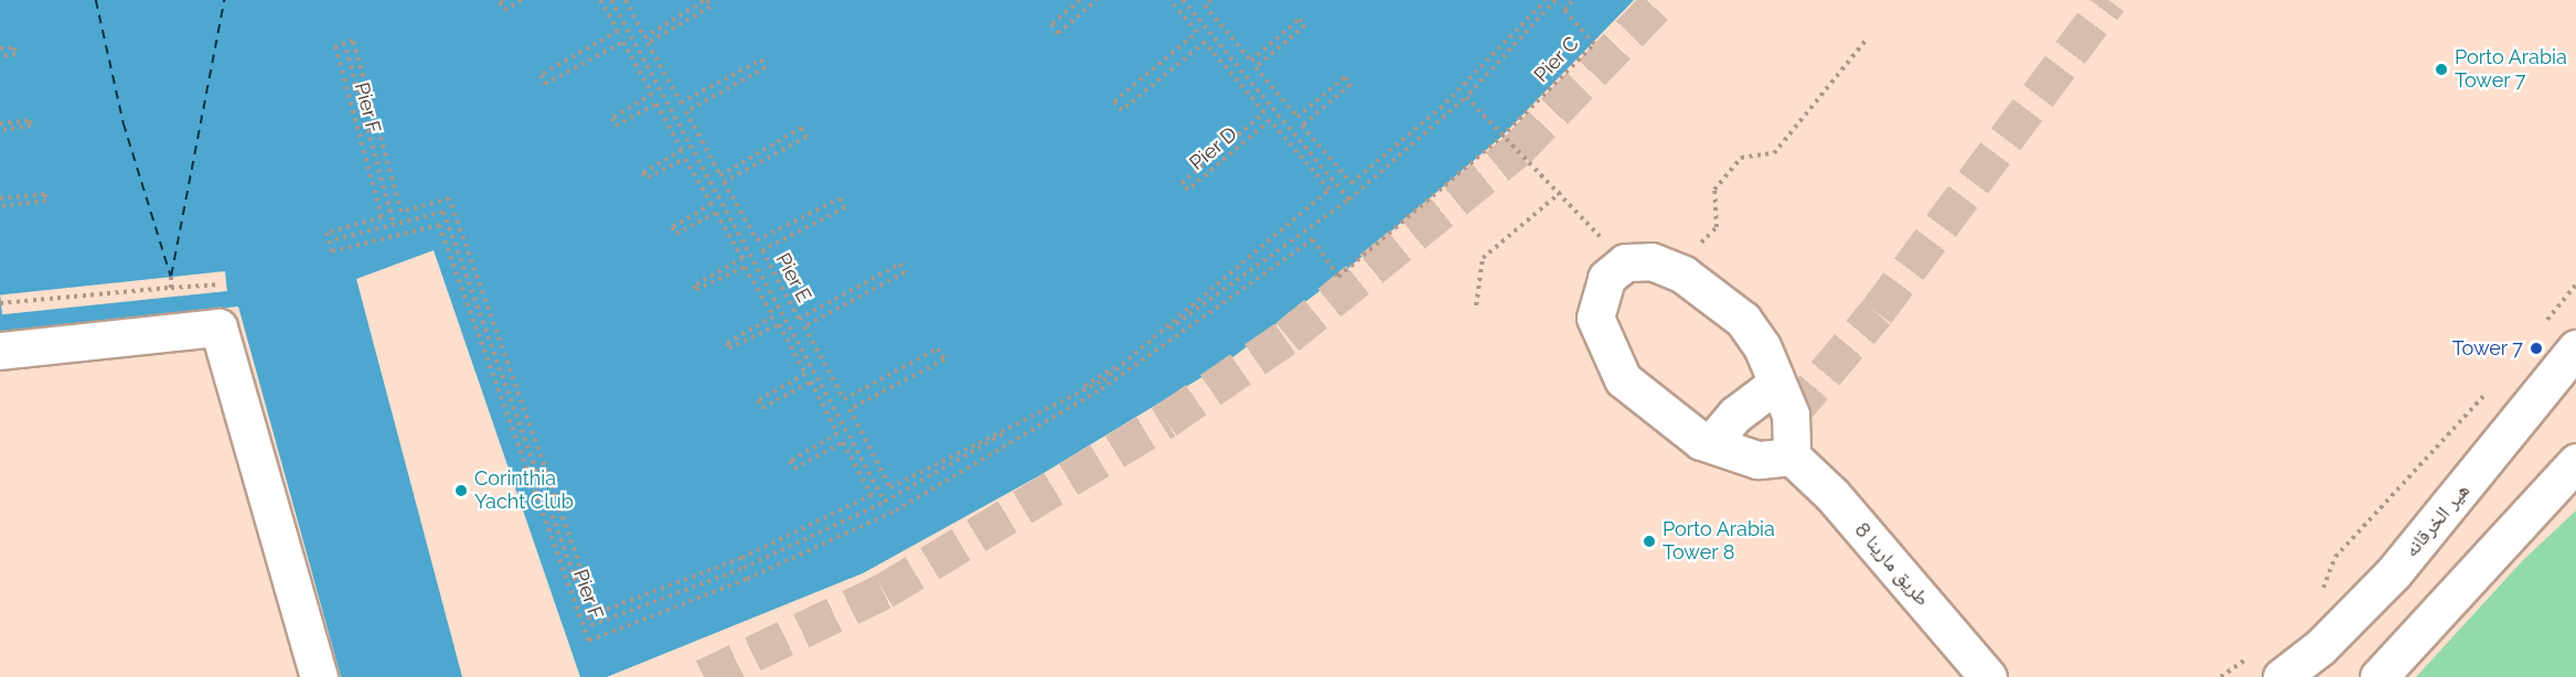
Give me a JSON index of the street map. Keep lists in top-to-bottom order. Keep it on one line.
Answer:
{"streets":{"street":["هير الخرقانه","طريق مارينا 8"],"path":["Pier C","Pier F","Pier D","Pier E"]},"crossings":[["Pier C","Pier F"],["Pier F","Pier E"],["Pier D","Pier E"]],"places":["Porto Arabia Tower 7","Tower 7","Corinthia Yacht Club","Porto Arabia Tower 8"]}
